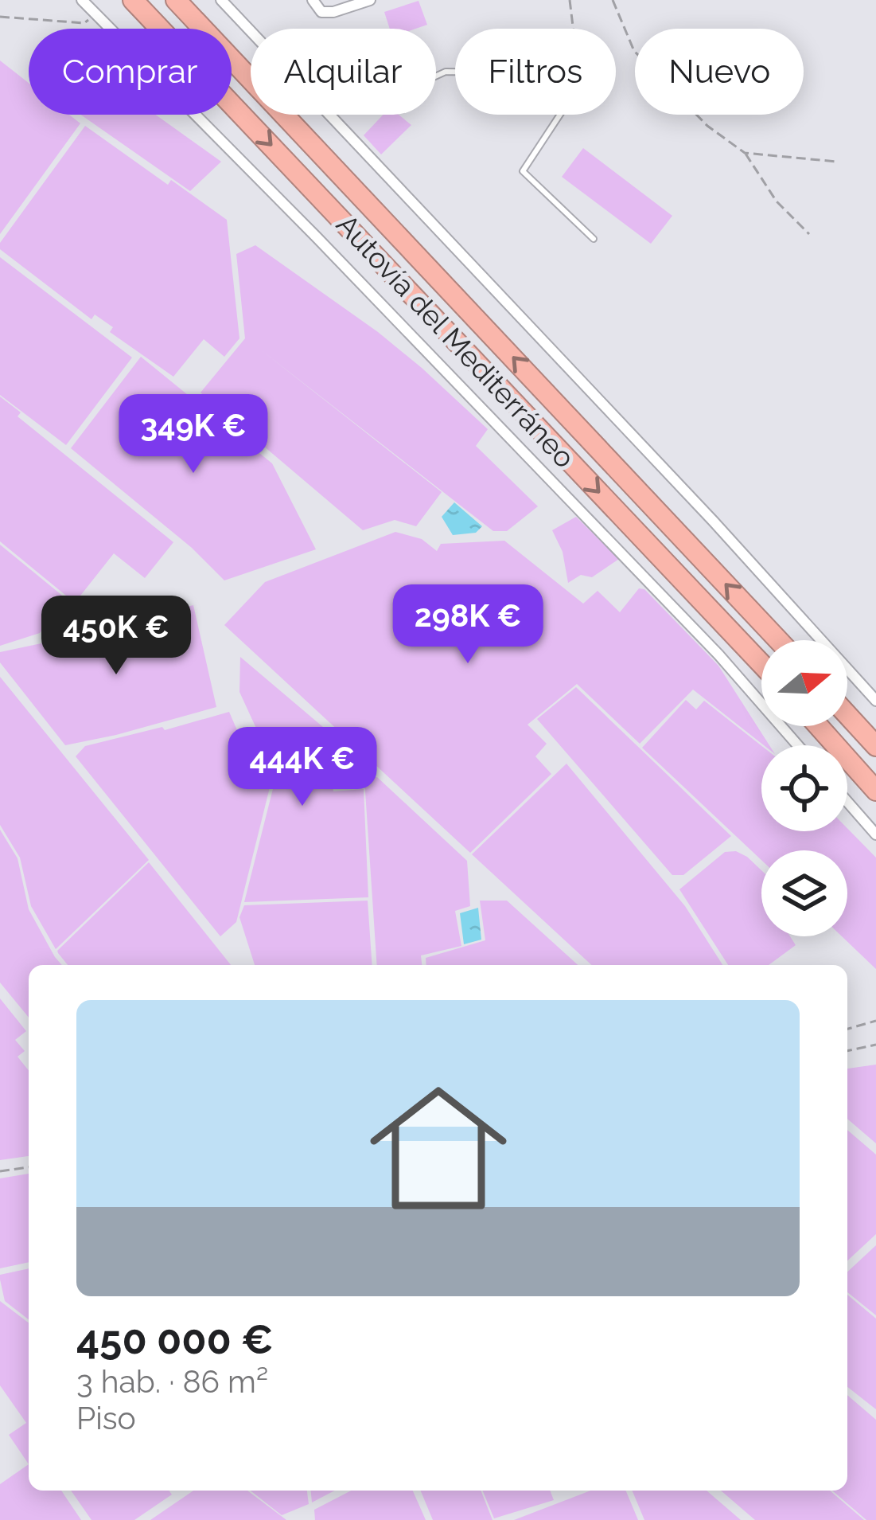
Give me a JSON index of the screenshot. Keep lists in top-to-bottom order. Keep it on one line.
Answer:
{"streets":{"highway":["Autovía del Mediterráneo"]},"north":"right","page":{"chip":["Comprar","Alquilar","Filtros","Nuevo"],"price":["349K €","298K €","450K €","444K €"],"list":[{"name":"450 000 €","note":"3 hab. · 86 m² · Piso"}]}}
